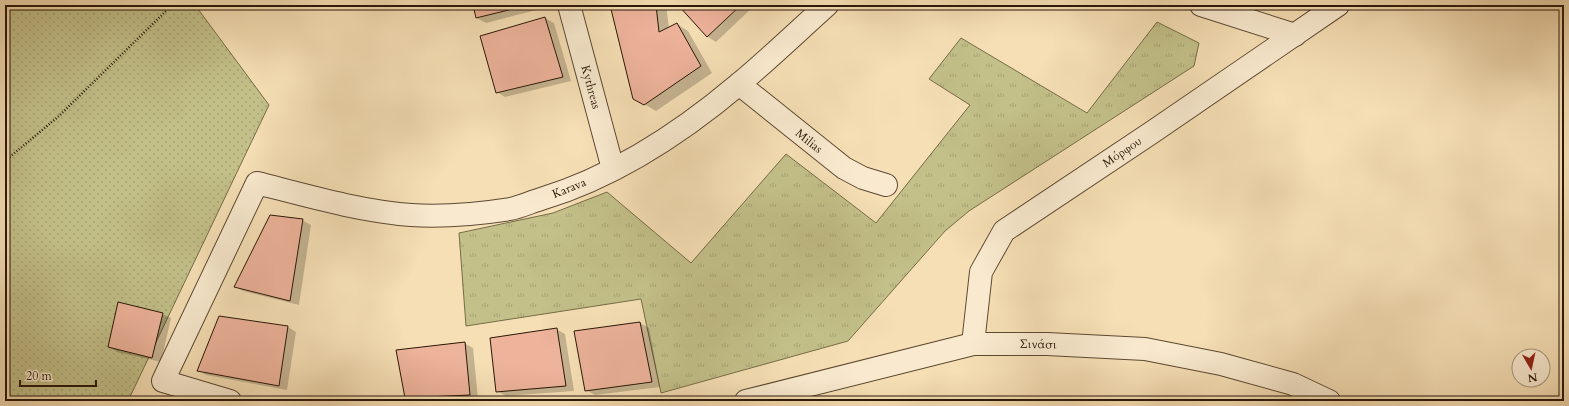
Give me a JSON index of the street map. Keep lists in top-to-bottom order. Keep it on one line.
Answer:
{"streets":{"street":["Kythreas","Milias","Μόρφου","Karava","Σινάσι"]},"crossings":[["Kythreas","Karava"],["Milias","Karava"],["Μόρφου","Σινάσι"]],"scale_bar":"20 m","north":"bottom"}
